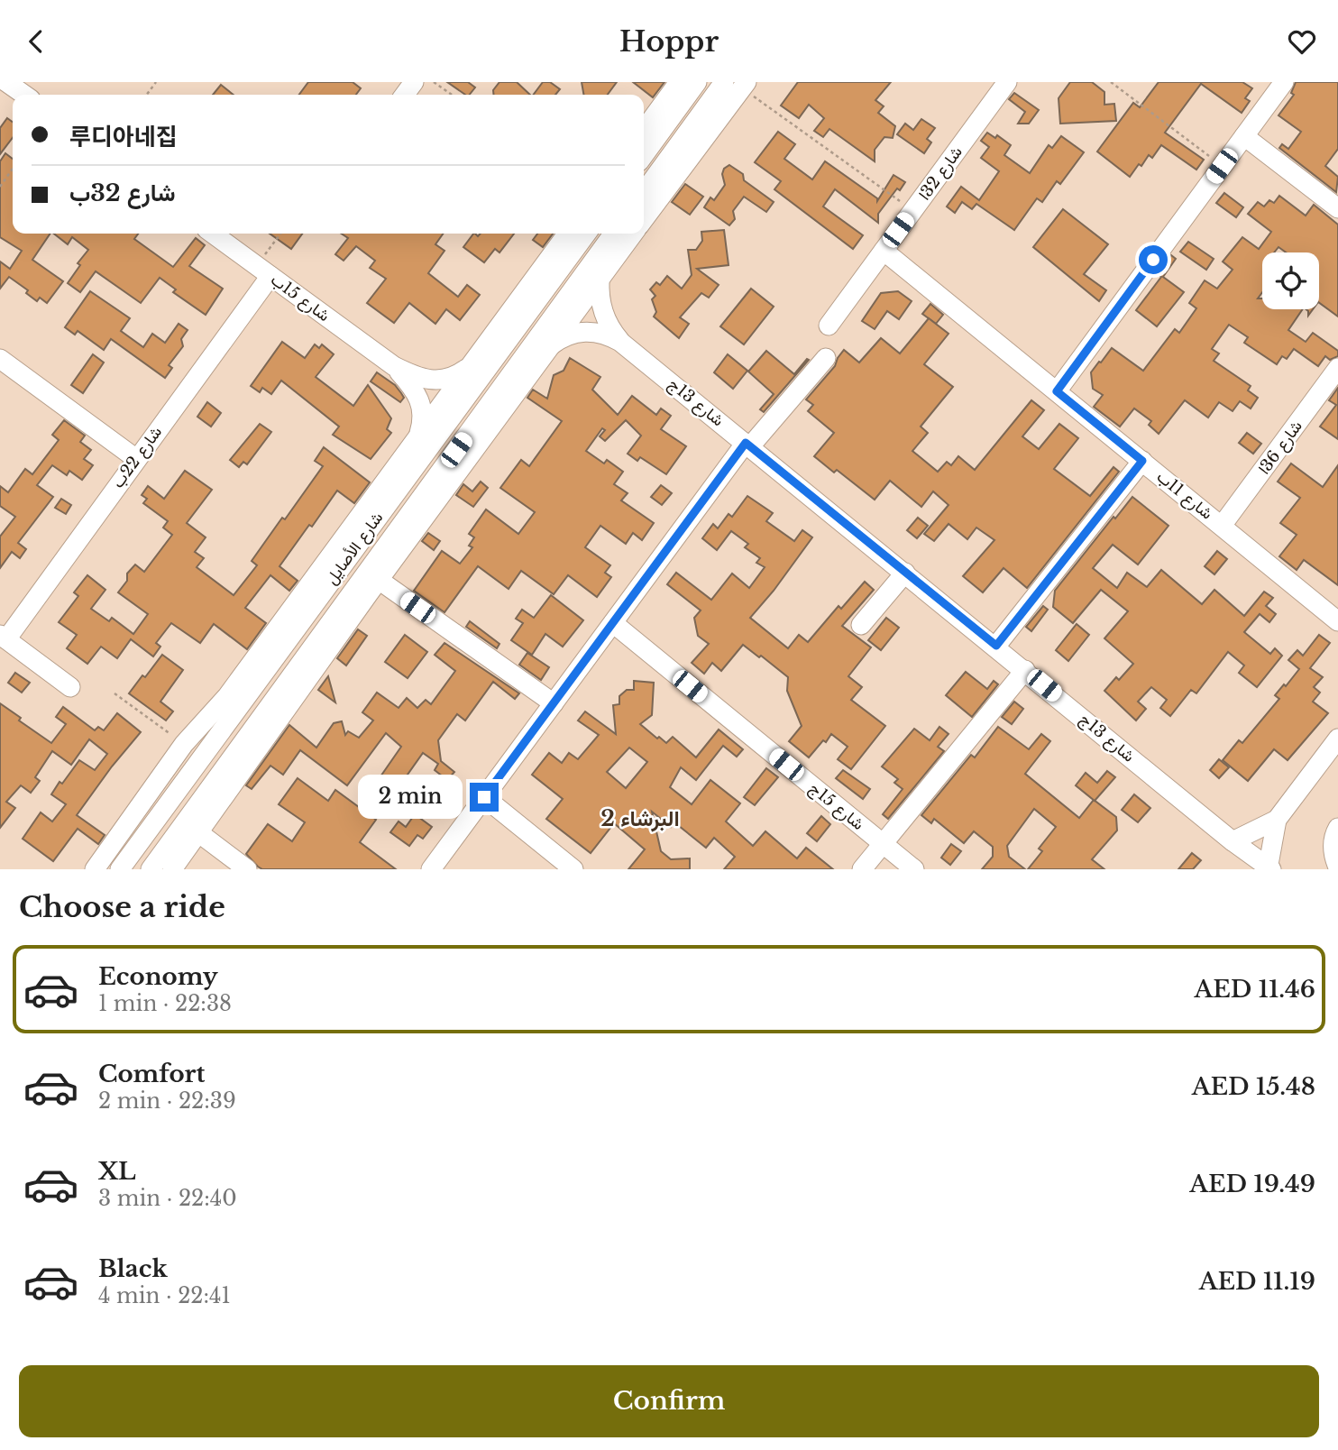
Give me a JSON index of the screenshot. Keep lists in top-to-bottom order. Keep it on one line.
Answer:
{"streets":{"street":["شارع 32ا","شارع 15ب","شارع 13ج","شارع 36ا","شارع 22ب","شارع 11ب","شارع الأصايل","شارع 15ج"]},"crossings":[["شارع 32ا","شارع 11ب"],["شارع 15ب","شارع 22ب"],["شارع 15ب","شارع الأصايل"],["شارع 36ا","شارع 11ب"]],"districts":["البرشاء 2"],"page":{"header":"Hoppr","banner":["루디아네집","شارع 32ب"],"bubble":"2 min","heading":"Choose a ride","list":[{"name":"Economy","note":"1 min · 22:38","value":"AED 11.46"},{"name":"Comfort","note":"2 min · 22:39","value":"AED 15.48"},{"name":"XL","note":"3 min · 22:40","value":"AED 19.49"},{"name":"Black","note":"4 min · 22:41","value":"AED 11.19"}],"buttons":"Confirm"}}
